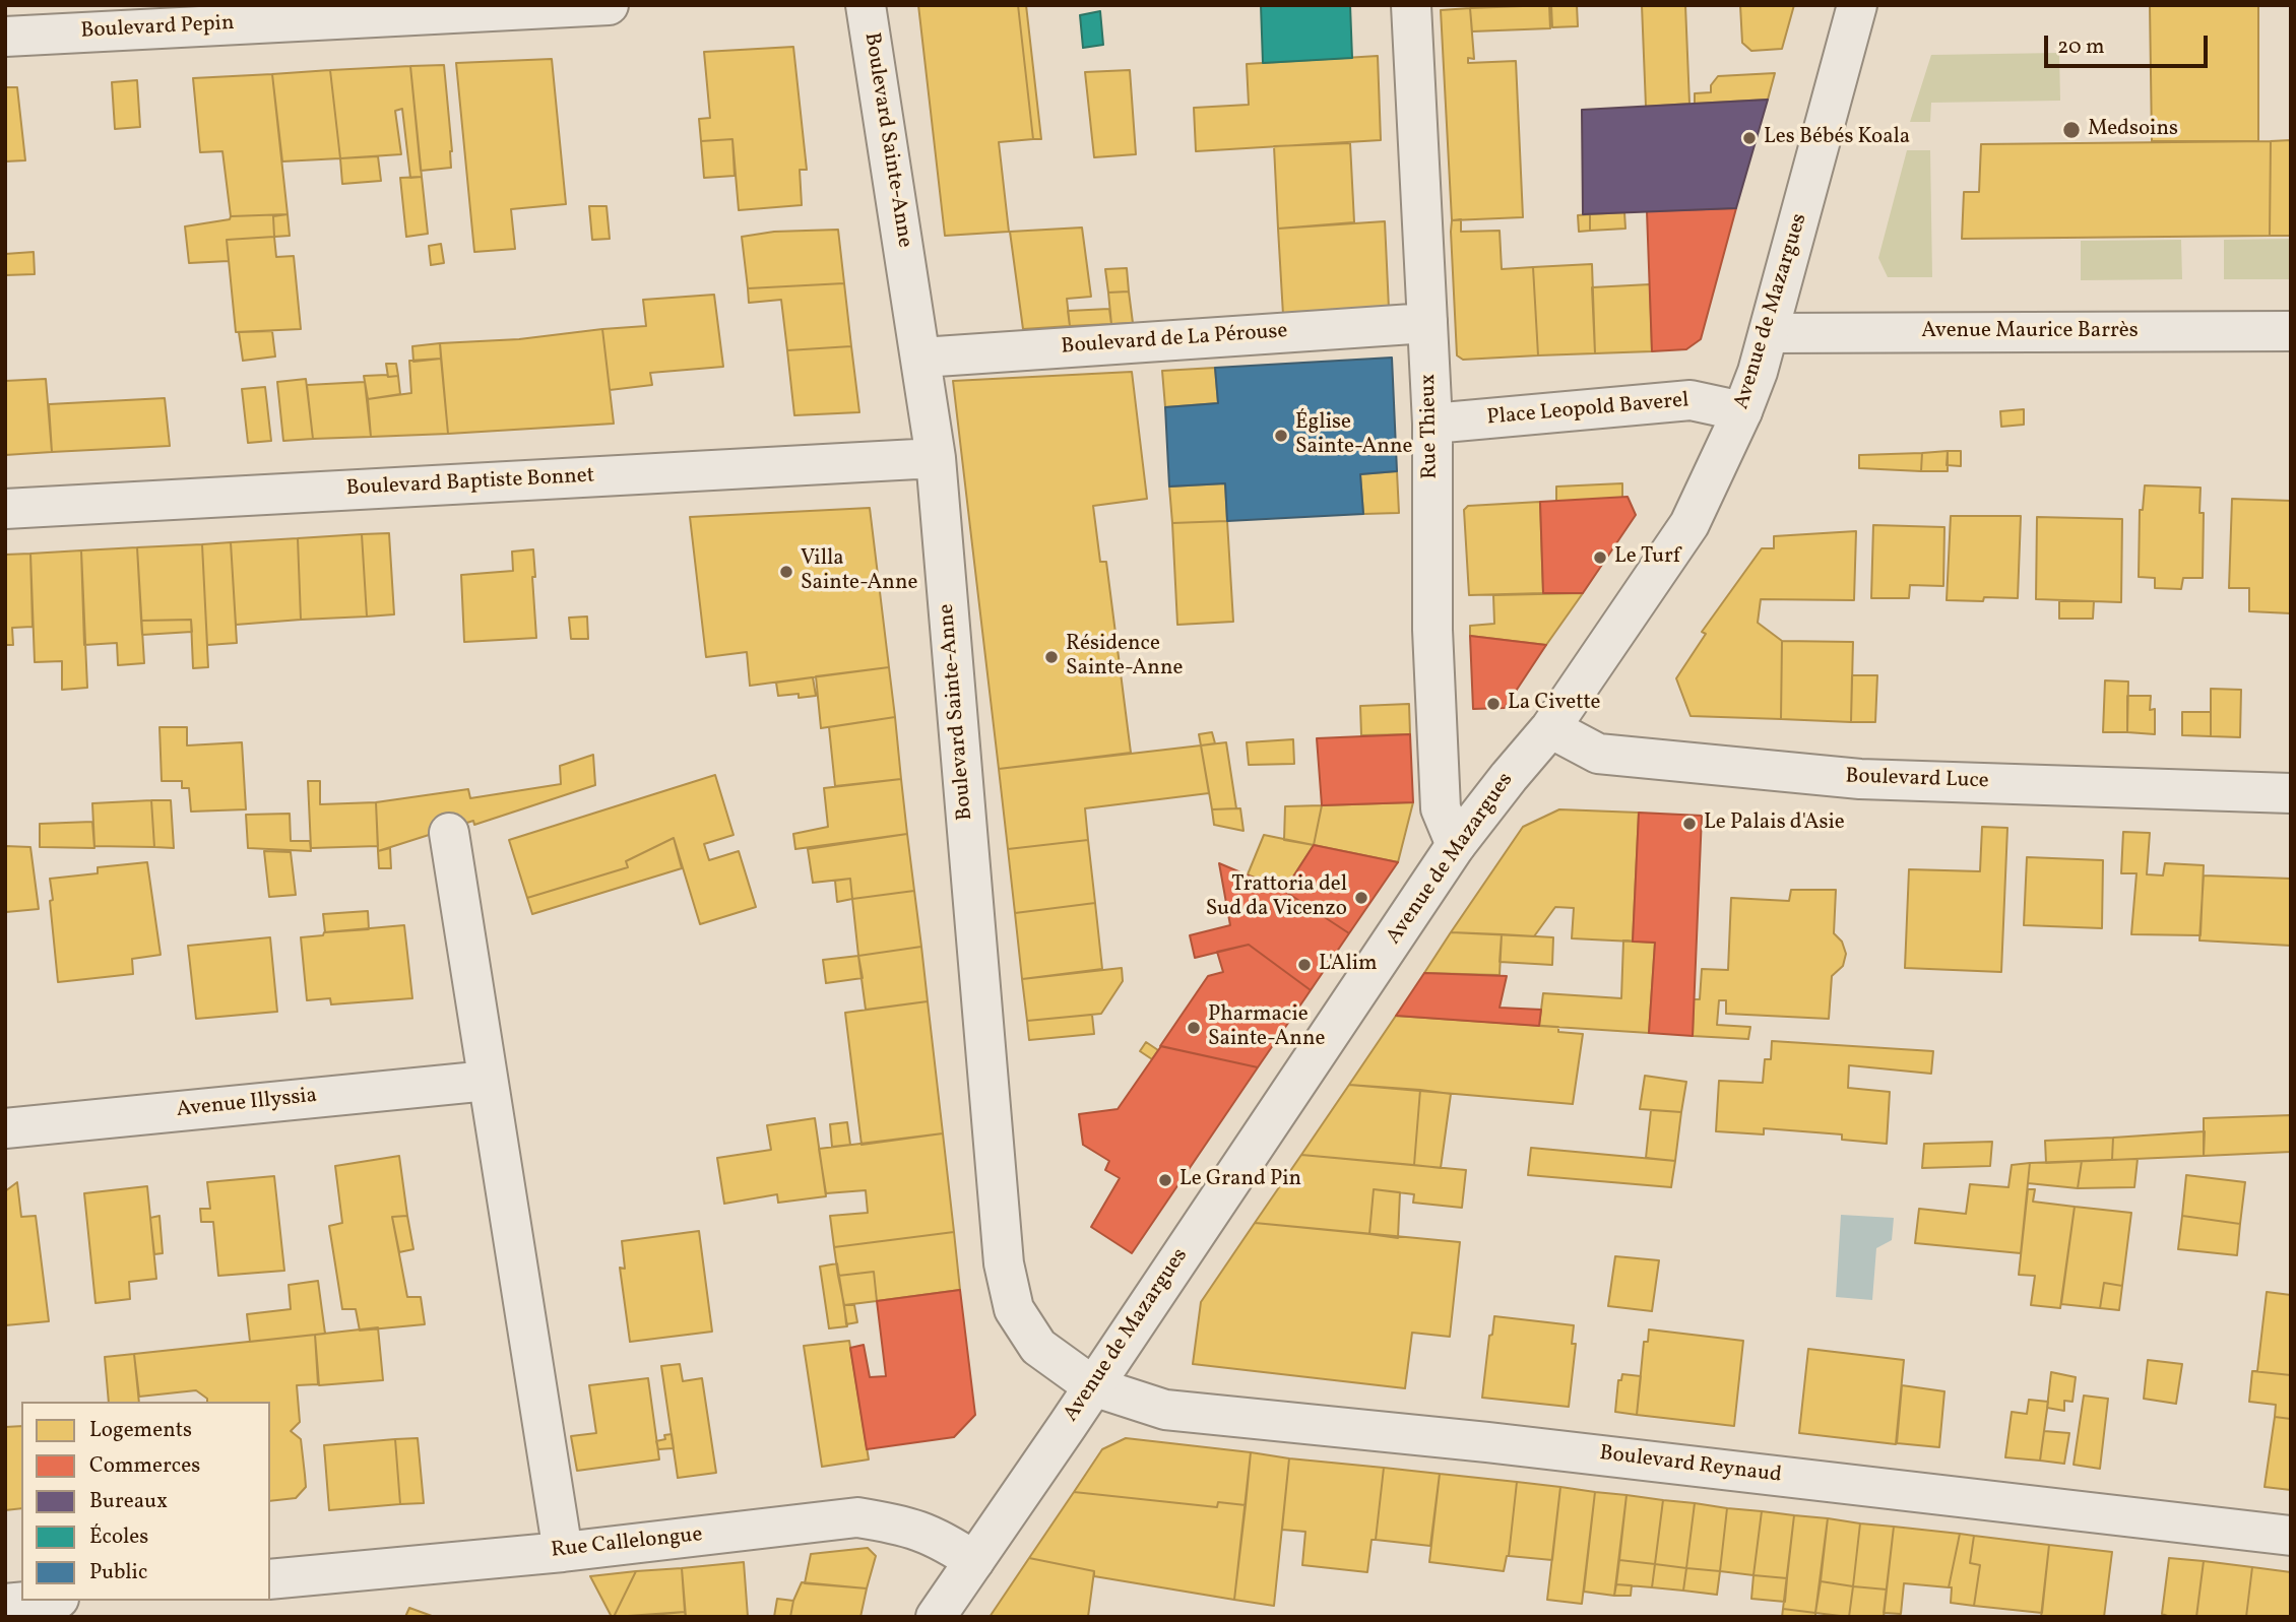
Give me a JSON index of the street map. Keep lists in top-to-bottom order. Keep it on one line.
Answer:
{"streets":{"street":["Boulevard Pepin","Boulevard Sainte-Anne","Avenue de Mazargues","Avenue Maurice Barrès","Boulevard de La Pérouse","Place Leopold Baverel","Rue Thieux","Boulevard Baptiste Bonnet","Boulevard Luce","Avenue Illyssia","Boulevard Reynaud","Rue Callelongue"]},"crossings":[["Boulevard Sainte-Anne","Avenue de Mazargues"],["Boulevard Sainte-Anne","Boulevard de La Pérouse"],["Boulevard Sainte-Anne","Boulevard Baptiste Bonnet"],["Boulevard Sainte-Anne","Boulevard Reynaud"],["Avenue de Mazargues","Avenue Maurice Barrès"],["Avenue de Mazargues","Place Leopold Baverel"],["Avenue de Mazargues","Rue Thieux"],["Avenue de Mazargues","Boulevard Luce"],["Avenue de Mazargues","Boulevard Reynaud"],["Avenue de Mazargues","Rue Callelongue"],["Boulevard de La Pérouse","Rue Thieux"],["Place Leopold Baverel","Rue Thieux"]],"places":["Medsoins","Les Bébés Koala","Église Sainte-Anne","Le Turf","Villa Sainte-Anne","Résidence Sainte-Anne","La Civette","Le Palais d'Asie","Trattoria del Sud da Vicenzo","L'Alim","Pharmacie Sainte-Anne","Le Grand Pin"],"legend":["Logements","Commerces","Bureaux","Écoles","Public"],"scale_bar":"20 m"}
